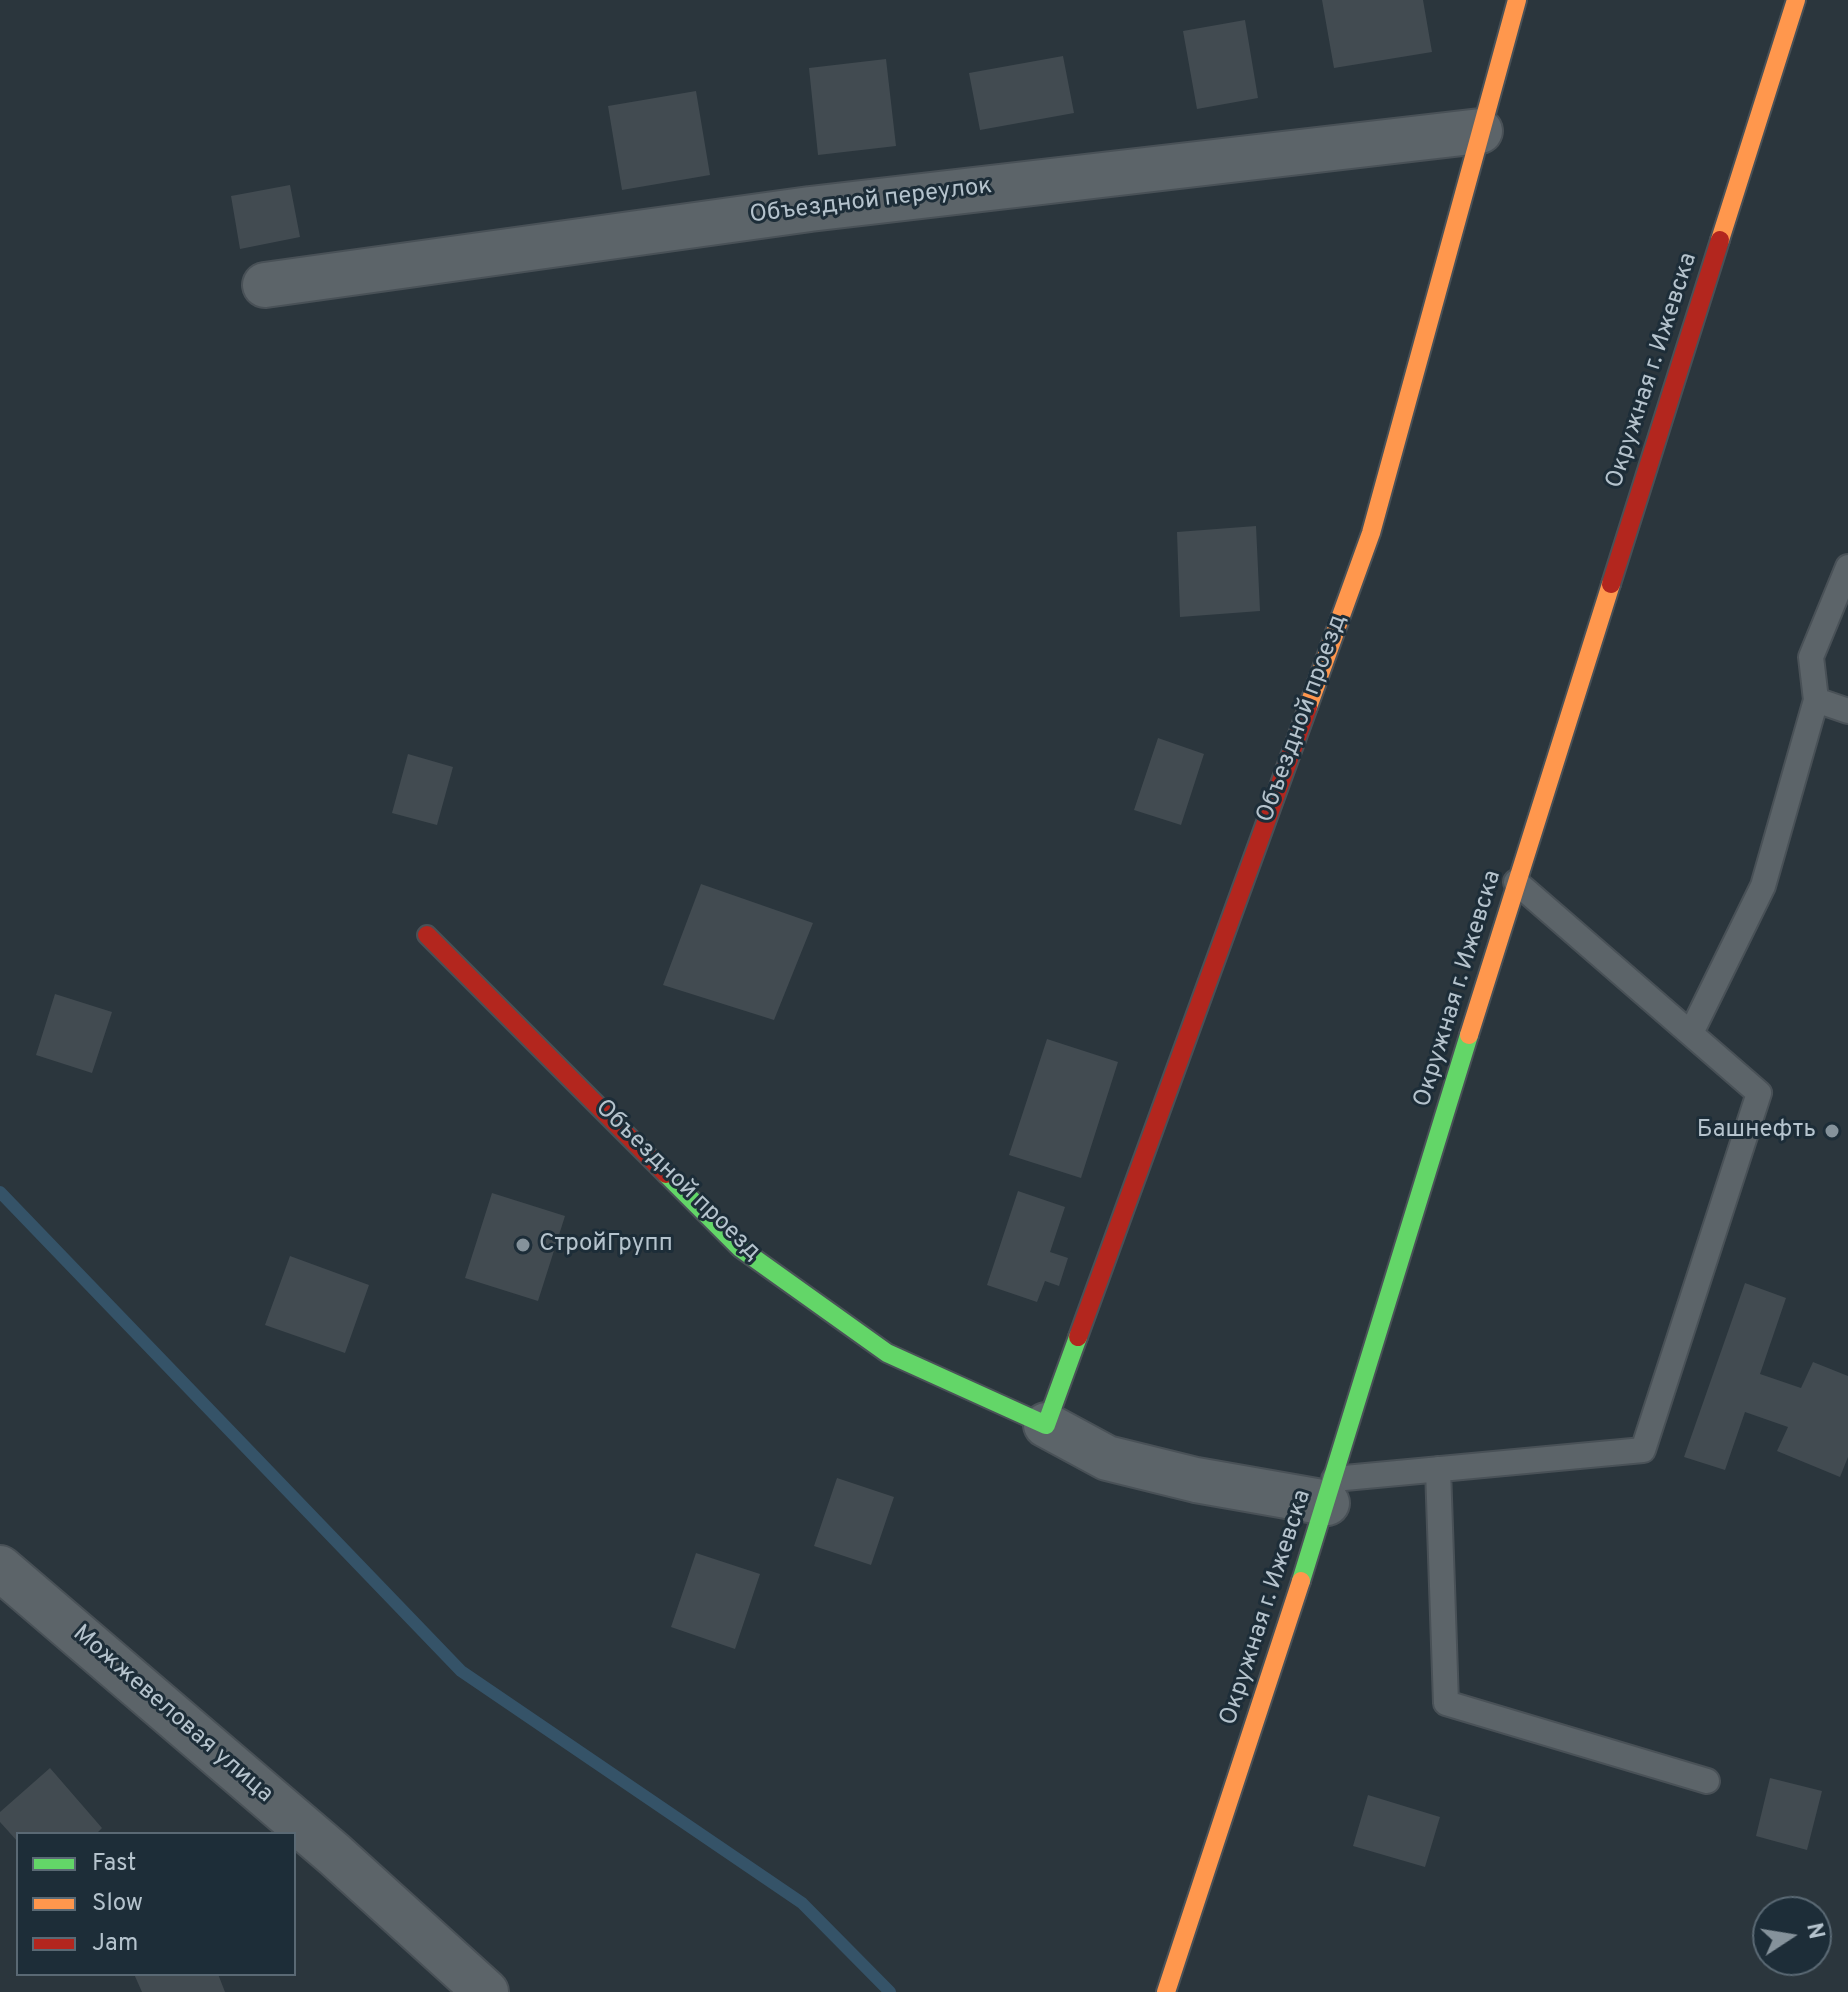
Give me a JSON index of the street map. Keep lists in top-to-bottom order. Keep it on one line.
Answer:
{"streets":{"street":["Объездной переулок","Окружная г. Ижевска","Объездной проезд","Можжевеловая улица"]},"crossings":[["Объездной переулок","Объездной проезд"],["Окружная г. Ижевска","Объездной проезд"]],"places":["Башнефть","СтройГрупп"],"legend":["Fast","Slow","Jam"],"north":"right"}
